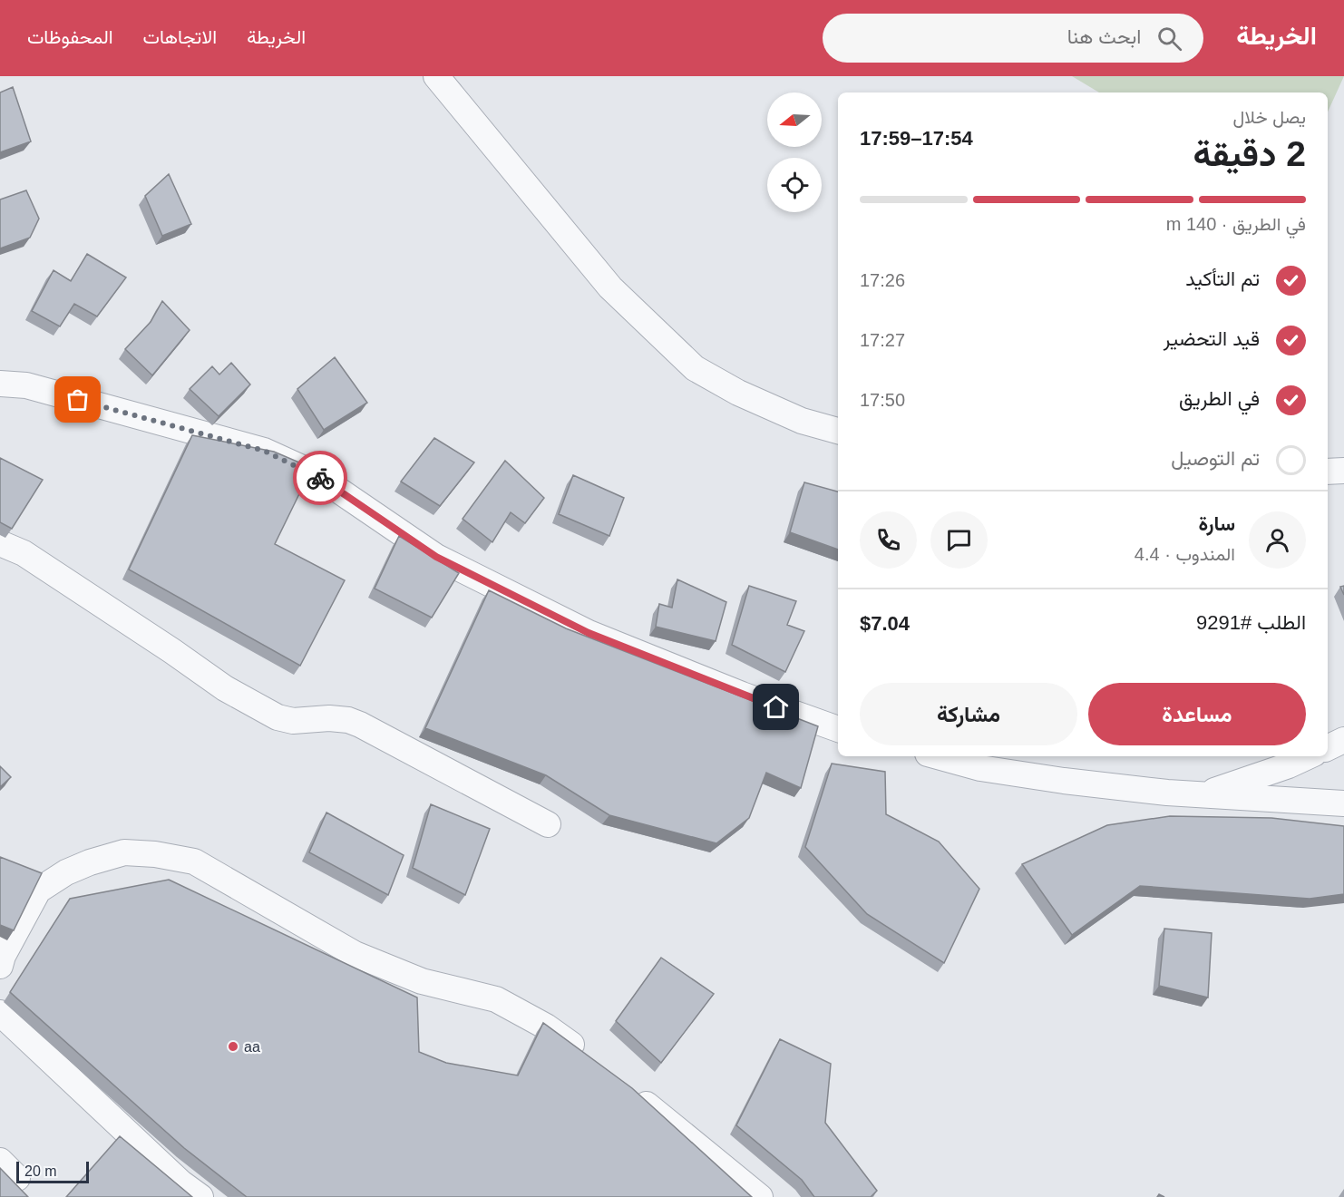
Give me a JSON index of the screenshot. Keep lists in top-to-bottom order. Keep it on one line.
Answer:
{"places":["aa"],"scale_bar":"20 m","north":"left","page":{"header":"الخريطة","search":"ابحث هنا","nav":["الخريطة","الاتجاهات","المحفوظات"],"heading":["2 دقيقة","يصل خلال","17:54–17:59"],"panel":["سارة","المندوب · 4.4","الطلب #9291","$7.04"],"bar":"في الطريق · 140 m","list":[["تم التأكيد","17:26"],["قيد التحضير","17:27"],["في الطريق","17:50"],"تم التوصيل"],"buttons":["مساعدة","مشاركة"],"scale":"20 m"}}
